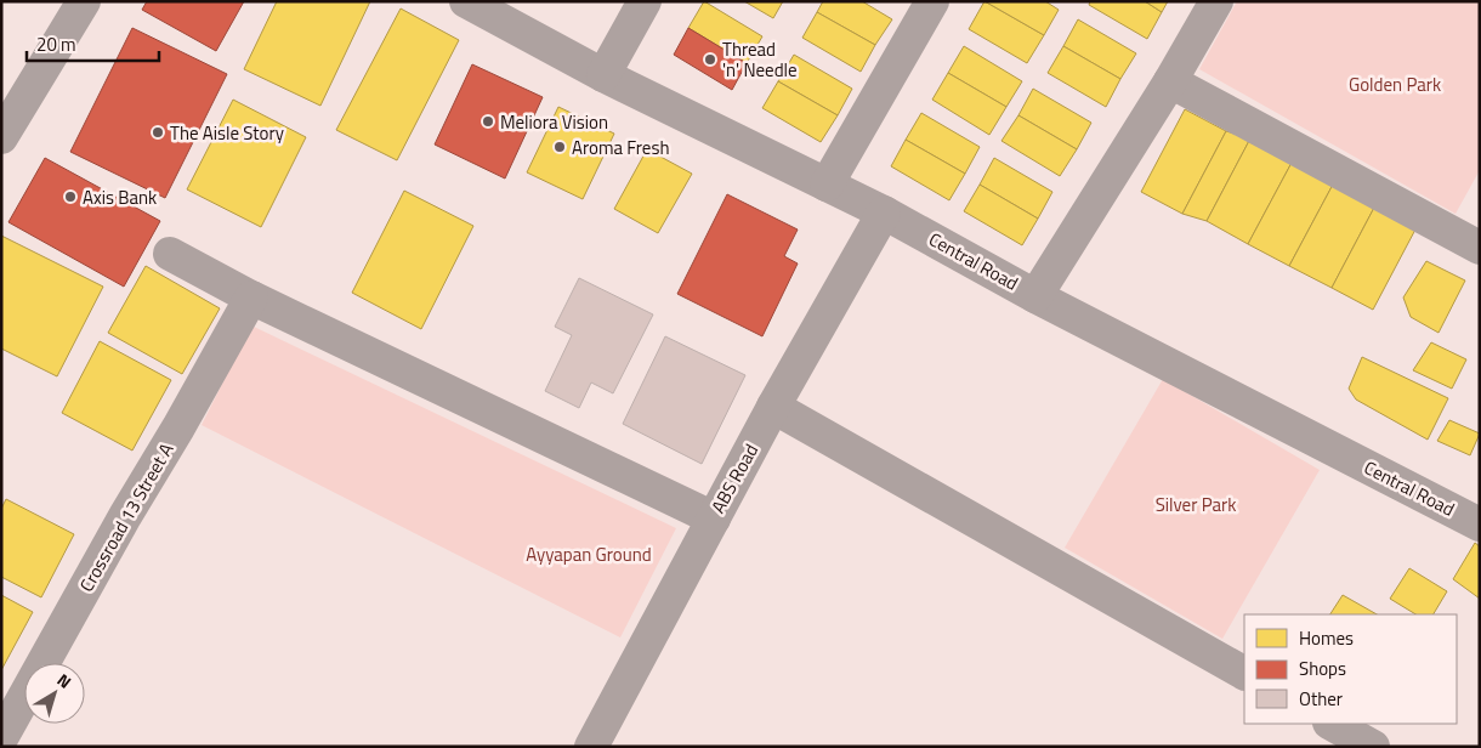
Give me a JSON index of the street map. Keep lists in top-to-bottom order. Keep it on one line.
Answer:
{"streets":{"street":["Central Road","ABS Road","Crossroad 13 Street A"]},"crossings":[["Central Road","ABS Road"]],"parks":["Golden Park","Silver Park","Ayyapan Ground"],"places":["Thread 'n' Needle","Meliora Vision","The Aisle Story","Aroma Fresh","Axis Bank"],"legend":["Homes","Shops","Other"],"scale_bar":"20 m","north":"top right"}
